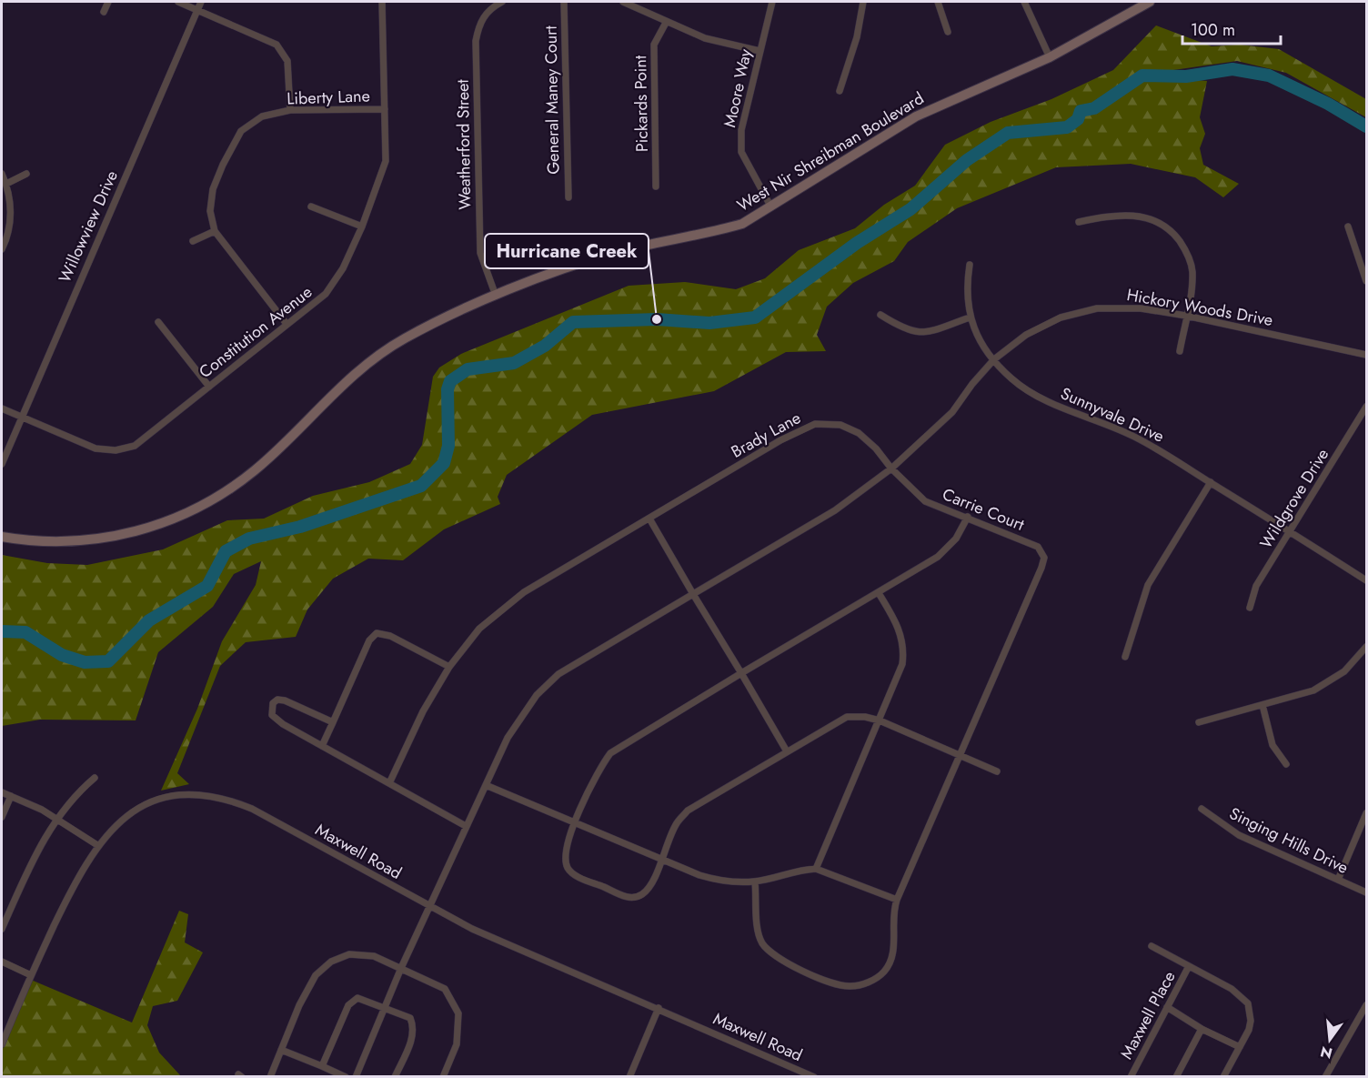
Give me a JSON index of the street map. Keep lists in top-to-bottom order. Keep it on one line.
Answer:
{"streets":{"main road":["West Nir Shreibman Boulevard"],"street":["Moore Way","Liberty Lane","General Maney Court","Pickards Point","Weatherford Street","Willowview Drive","Hickory Woods Drive","Constitution Avenue","Sunnyvale Drive","Brady Lane","Wildgrove Drive","Carrie Court","Singing Hills Drive","Maxwell Road","Maxwell Place"]},"crossings":[["Moore Way","West Nir Shreibman Boulevard"],["Liberty Lane","Constitution Avenue"],["Weatherford Street","West Nir Shreibman Boulevard"],["Willowview Drive","Constitution Avenue"],["Hickory Woods Drive","Sunnyvale Drive"],["Hickory Woods Drive","Brady Lane"],["Hickory Woods Drive","Carrie Court"],["Hickory Woods Drive","Maxwell Road"],["Sunnyvale Drive","Wildgrove Drive"],["Brady Lane","Carrie Court"]],"places":["Hurricane Creek"],"scale_bar":"100 m","north":"bottom"}
